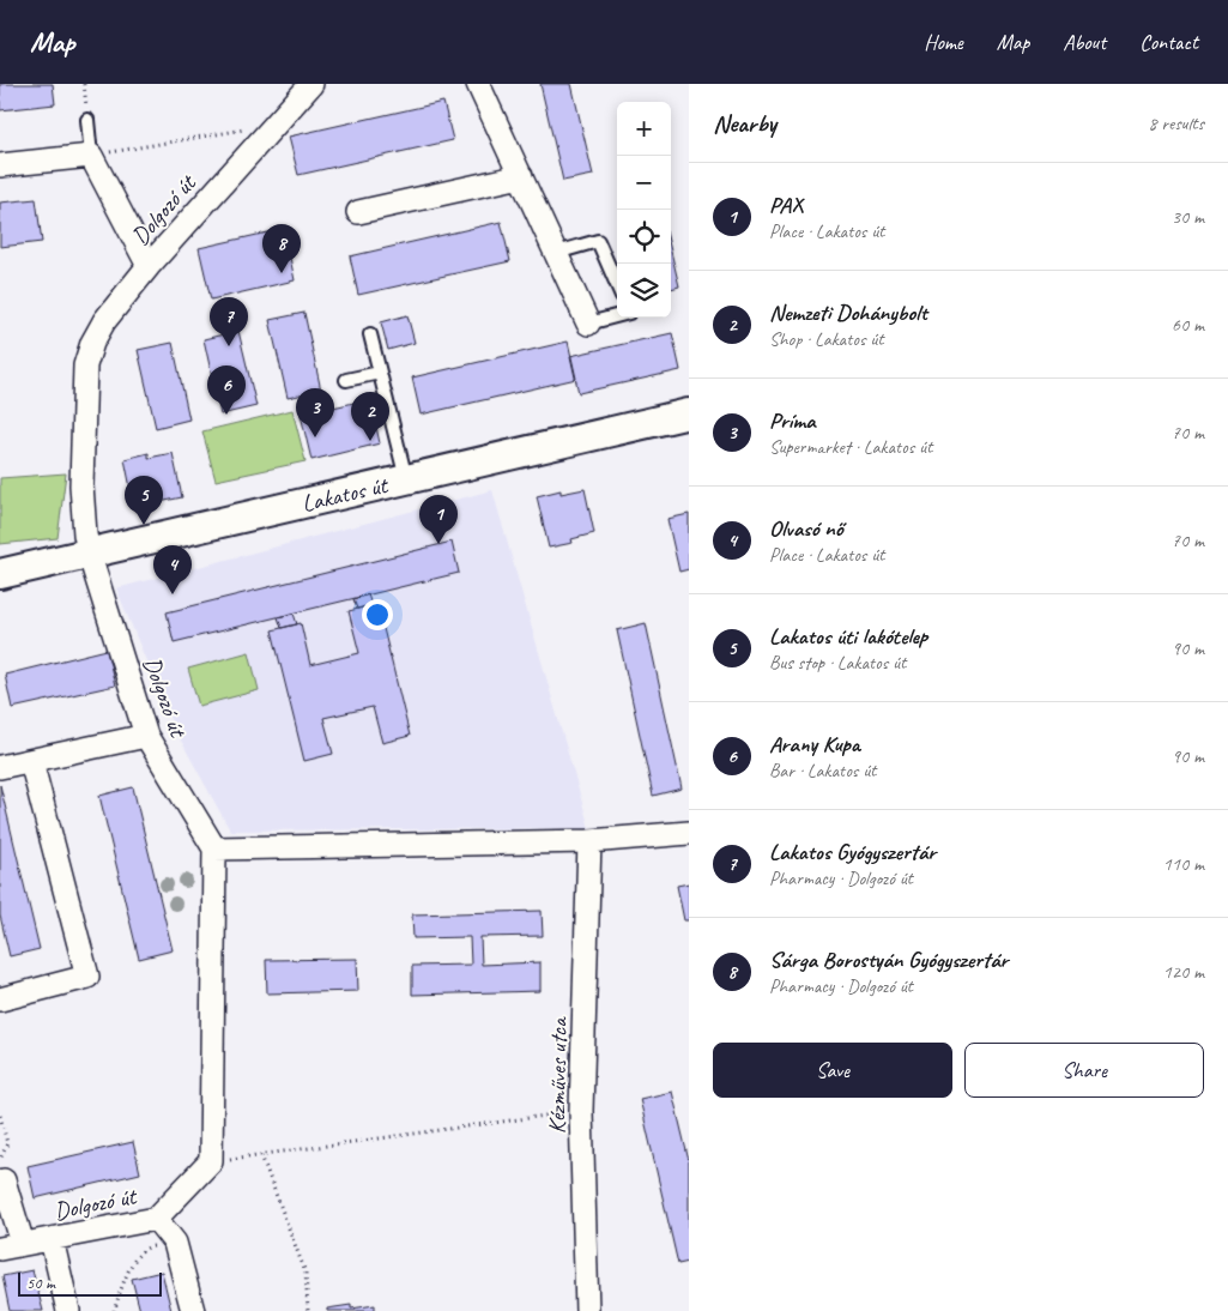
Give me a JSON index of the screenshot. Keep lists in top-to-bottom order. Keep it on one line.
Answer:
{"streets":{"street":["Dolgozó út","Lakatos út","Kézműves utca"]},"crossings":[["Dolgozó út","Lakatos út"]],"scale_bar":"50 m","page":{"header":"Map","nav":["Home","Map","About","Contact"],"heading":["Nearby","8 results"],"map_buttons":["+","−"],"list":[{"mark":"1","name":"PAX","note":"Place · Lakatos út","value":"30 m"},{"mark":"2","name":"Nemzeti Dohánybolt","note":"Shop · Lakatos út","value":"60 m"},{"mark":"3","name":"Príma","note":"Supermarket · Lakatos út","value":"70 m"},{"mark":"4","name":"Olvasó nő","note":"Place · Lakatos út","value":"70 m"},{"mark":"5","name":"Lakatos úti lakótelep","note":"Bus stop · Lakatos út","value":"90 m"},{"mark":"6","name":"Arany Kupa","note":"Bar · Lakatos út","value":"90 m"},{"mark":"7","name":"Lakatos Gyógyszertár","note":"Pharmacy · Dolgozó út","value":"110 m"},{"mark":"8","name":"Sárga Borostyán Gyógyszertár","note":"Pharmacy · Dolgozó út","value":"120 m"}],"pins":["8","7","6","3","2","5","1","4"],"buttons":["Save","Share"],"scale":"50 m"}}
